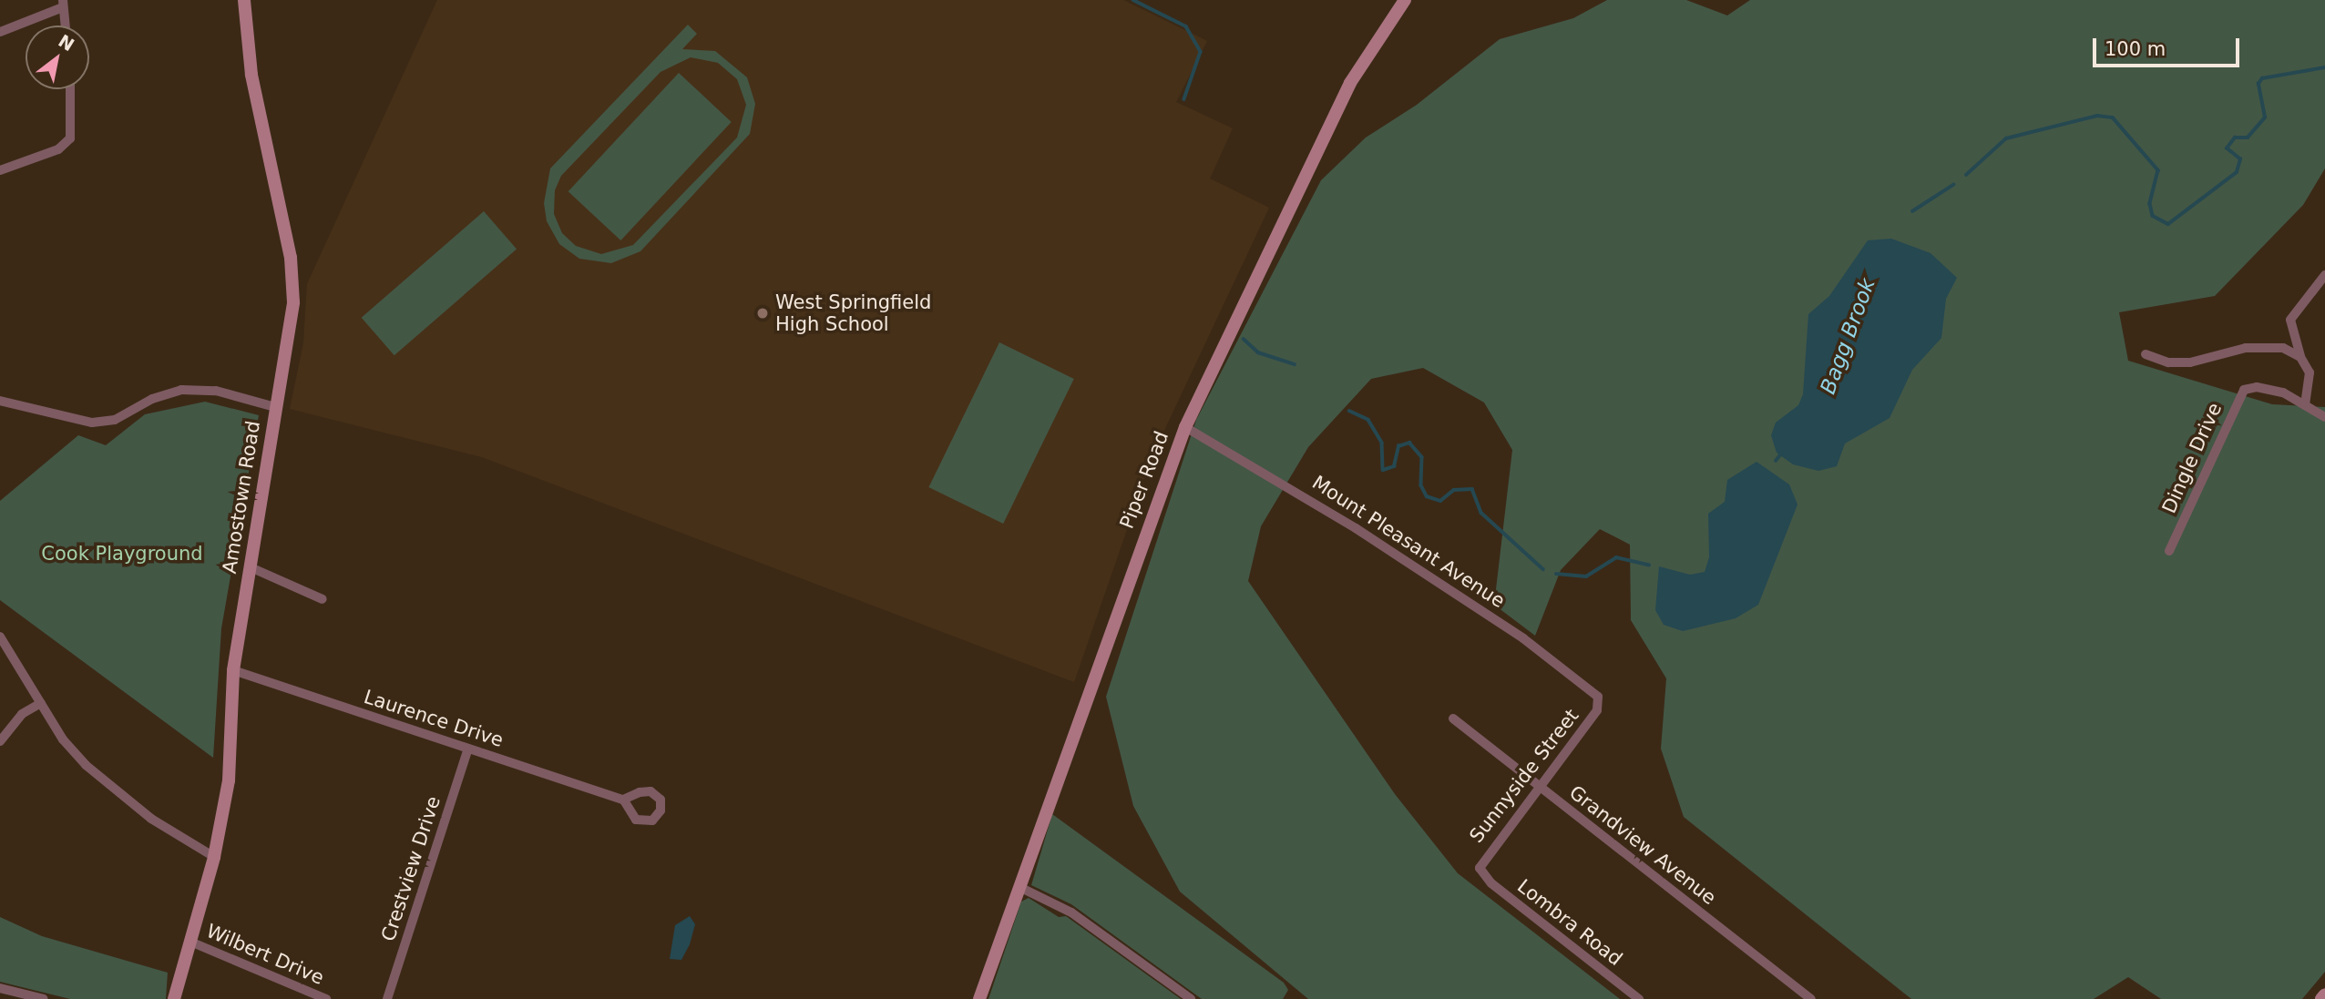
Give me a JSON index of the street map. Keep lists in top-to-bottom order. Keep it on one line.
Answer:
{"streets":{"main road":["Piper Road","Amostown Road"],"street":["Dingle Drive","Mount Pleasant Avenue","Laurence Drive","Sunnyside Street","Grandview Avenue","Crestview Drive","Lombra Road","Wilbert Drive"]},"crossings":[["Piper Road","Mount Pleasant Avenue"],["Amostown Road","Laurence Drive"],["Amostown Road","Wilbert Drive"],["Mount Pleasant Avenue","Sunnyside Street"],["Laurence Drive","Crestview Drive"],["Sunnyside Street","Grandview Avenue"],["Sunnyside Street","Lombra Road"]],"water":["Bagg Brook"],"parks":["Cook Playground"],"places":["West Springfield High School"],"scale_bar":"100 m","north":"top right"}
